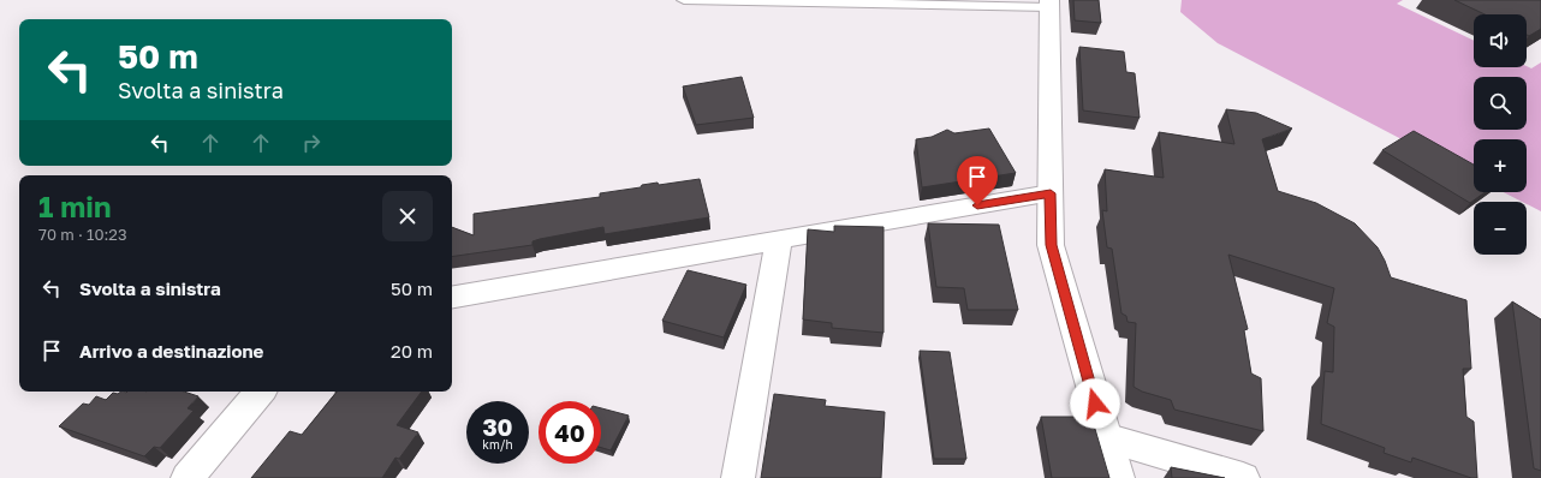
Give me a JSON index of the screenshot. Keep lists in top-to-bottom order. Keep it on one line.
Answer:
{"page":{"map_buttons":["+","−"],"turn":["50 m","Svolta a sinistra"],"heading":["1 min","70 m · 10:23"],"list":[{"name":"Svolta a sinistra","value":"50 m"},{"name":"Arrivo a destinazione","value":"20 m"}],"speed":"30 km/h","limit":"40"}}
